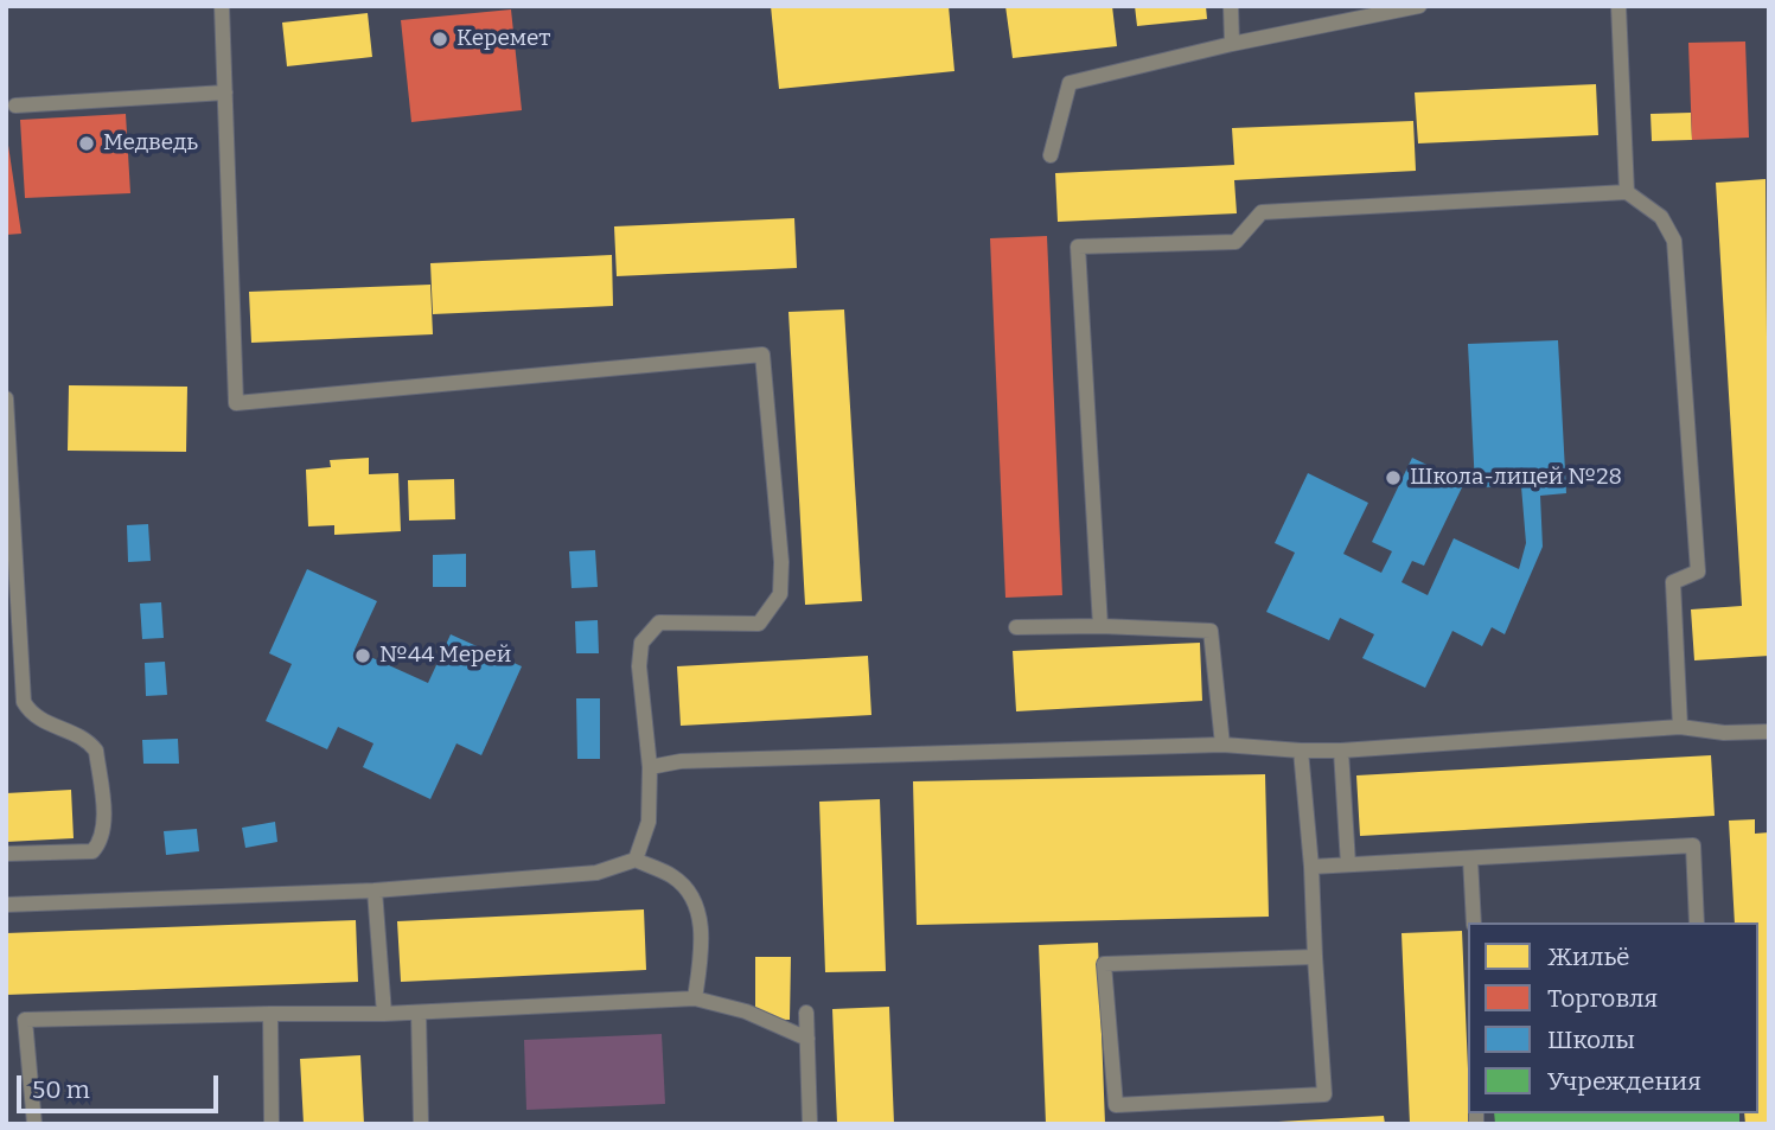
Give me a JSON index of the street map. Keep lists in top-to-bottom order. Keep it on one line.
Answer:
{"places":["Керемет","Медведь","Школа-лицей №28","№44 Мерей"],"legend":["Жильё","Торговля","Школы","Учреждения"],"scale_bar":"50 m"}
